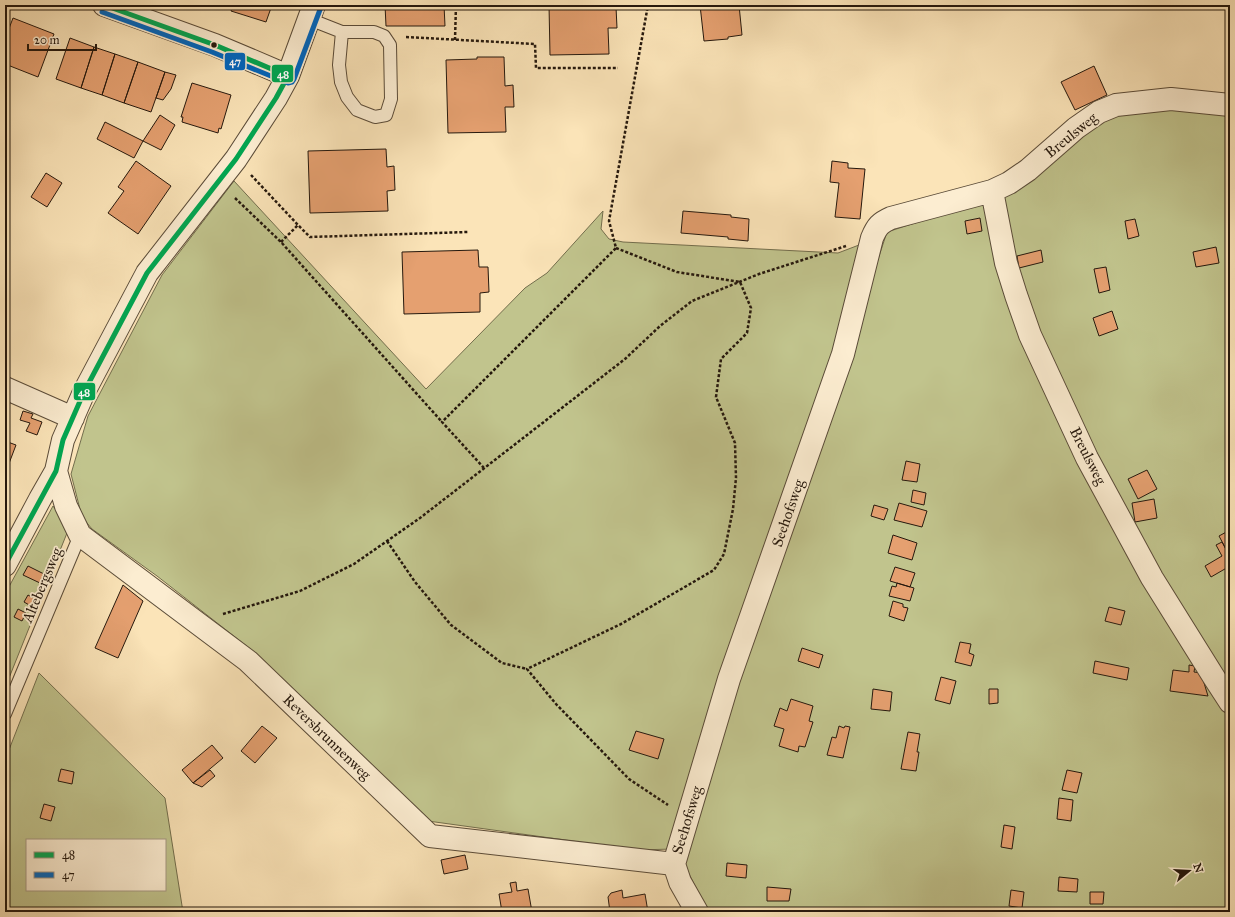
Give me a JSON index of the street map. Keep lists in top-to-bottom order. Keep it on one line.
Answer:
{"streets":{"street":["Breulsweg","Seehofsweg","Reversbrunnenweg"],"lane":["Altebergsweg"]},"crossings":[["Breulsweg","Seehofsweg"],["Seehofsweg","Reversbrunnenweg"],["Altebergsweg","Reversbrunnenweg"]],"lines":["transit line 48","transit line 47"],"legend":["48","47"],"scale_bar":"20 m","north":"right"}
